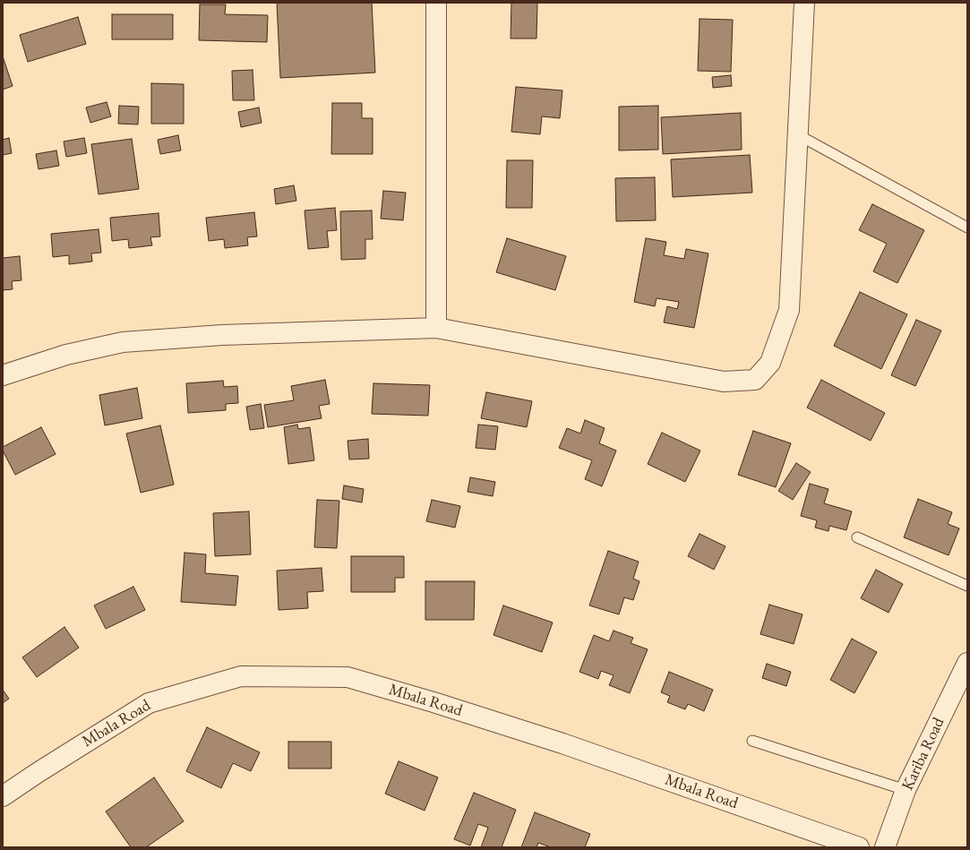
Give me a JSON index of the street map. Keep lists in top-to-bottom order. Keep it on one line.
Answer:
{"streets":{"street":["Mbala Road","Kariba Road"]}}
